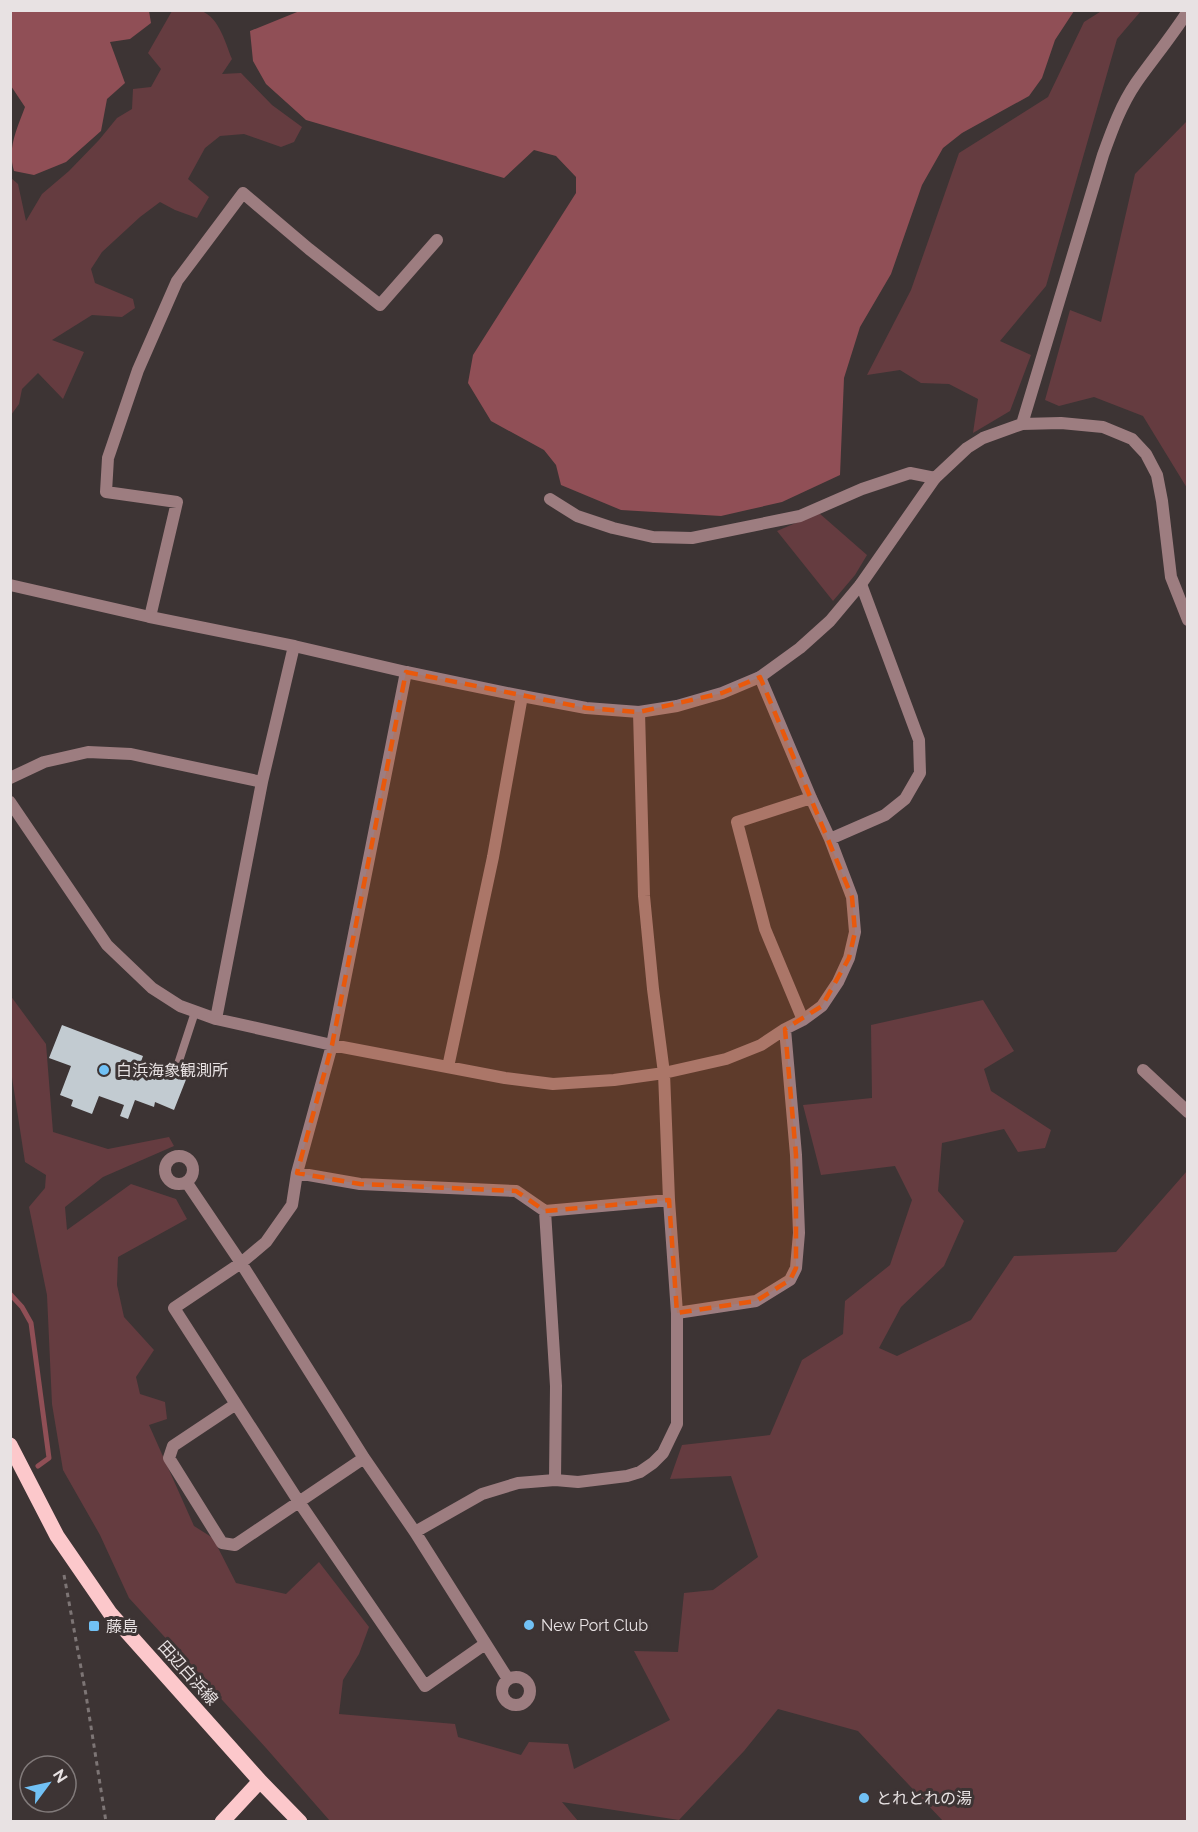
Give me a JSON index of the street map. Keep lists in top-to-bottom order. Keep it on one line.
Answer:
{"streets":{"main road":["田辺白浜線"]},"places":{"other":["白浜海象観測所","New Port Club","とれとれの湯"],"transit":["藤島"]},"north":"top right"}
